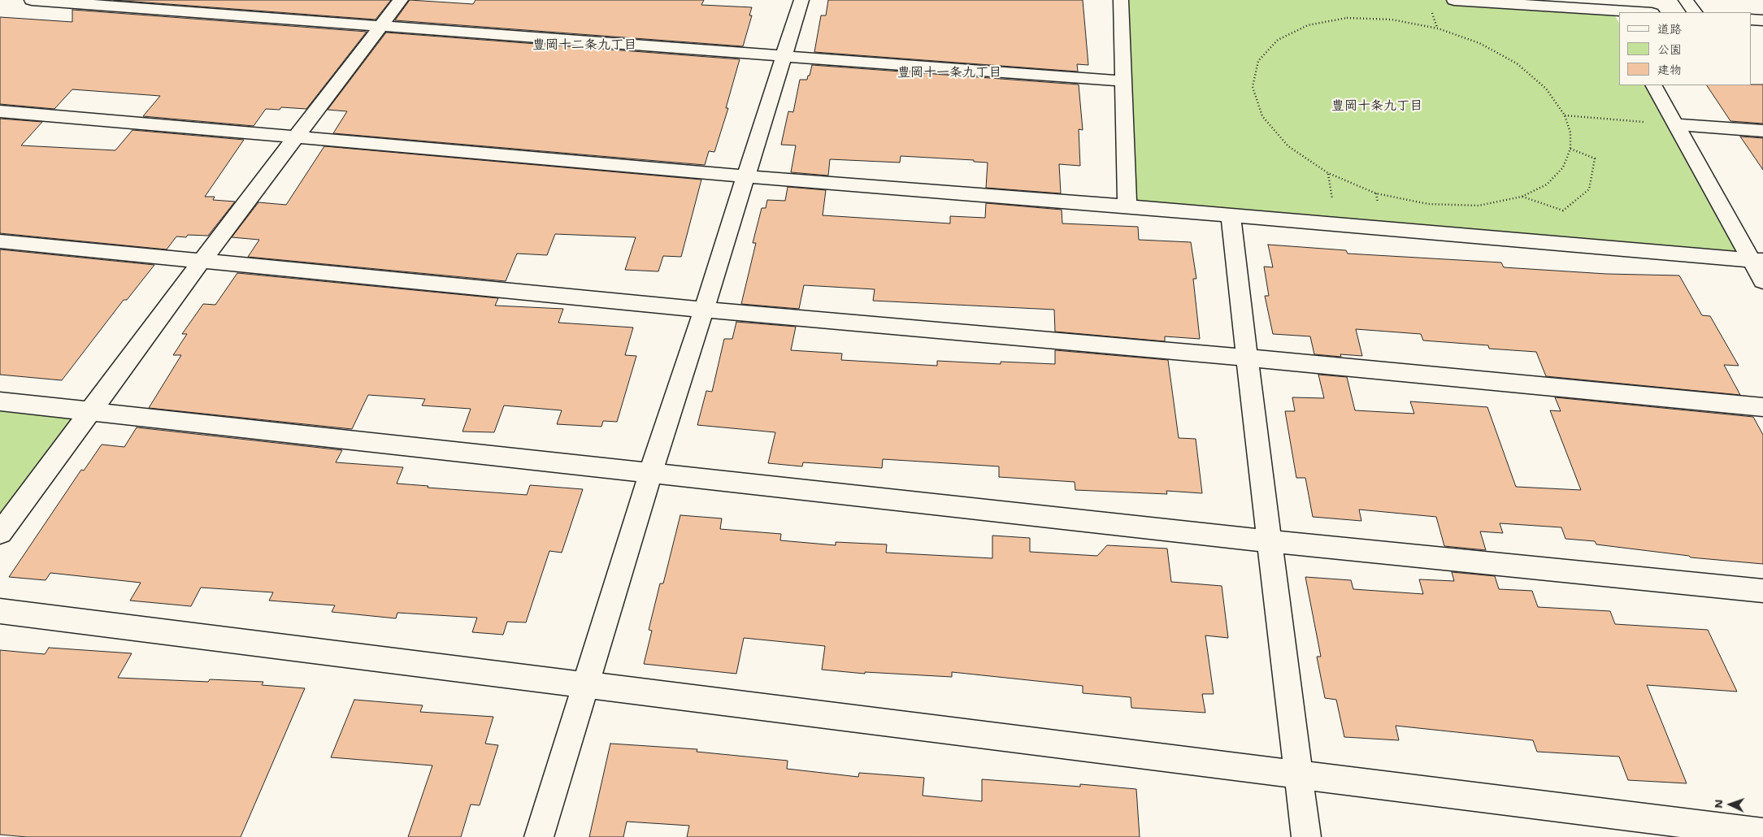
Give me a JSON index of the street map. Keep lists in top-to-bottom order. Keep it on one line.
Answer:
{"districts":["豊岡十二条九丁目","豊岡十一条九丁目","豊岡十条九丁目"],"legend":["道路","公園","建物"],"north":"left"}
